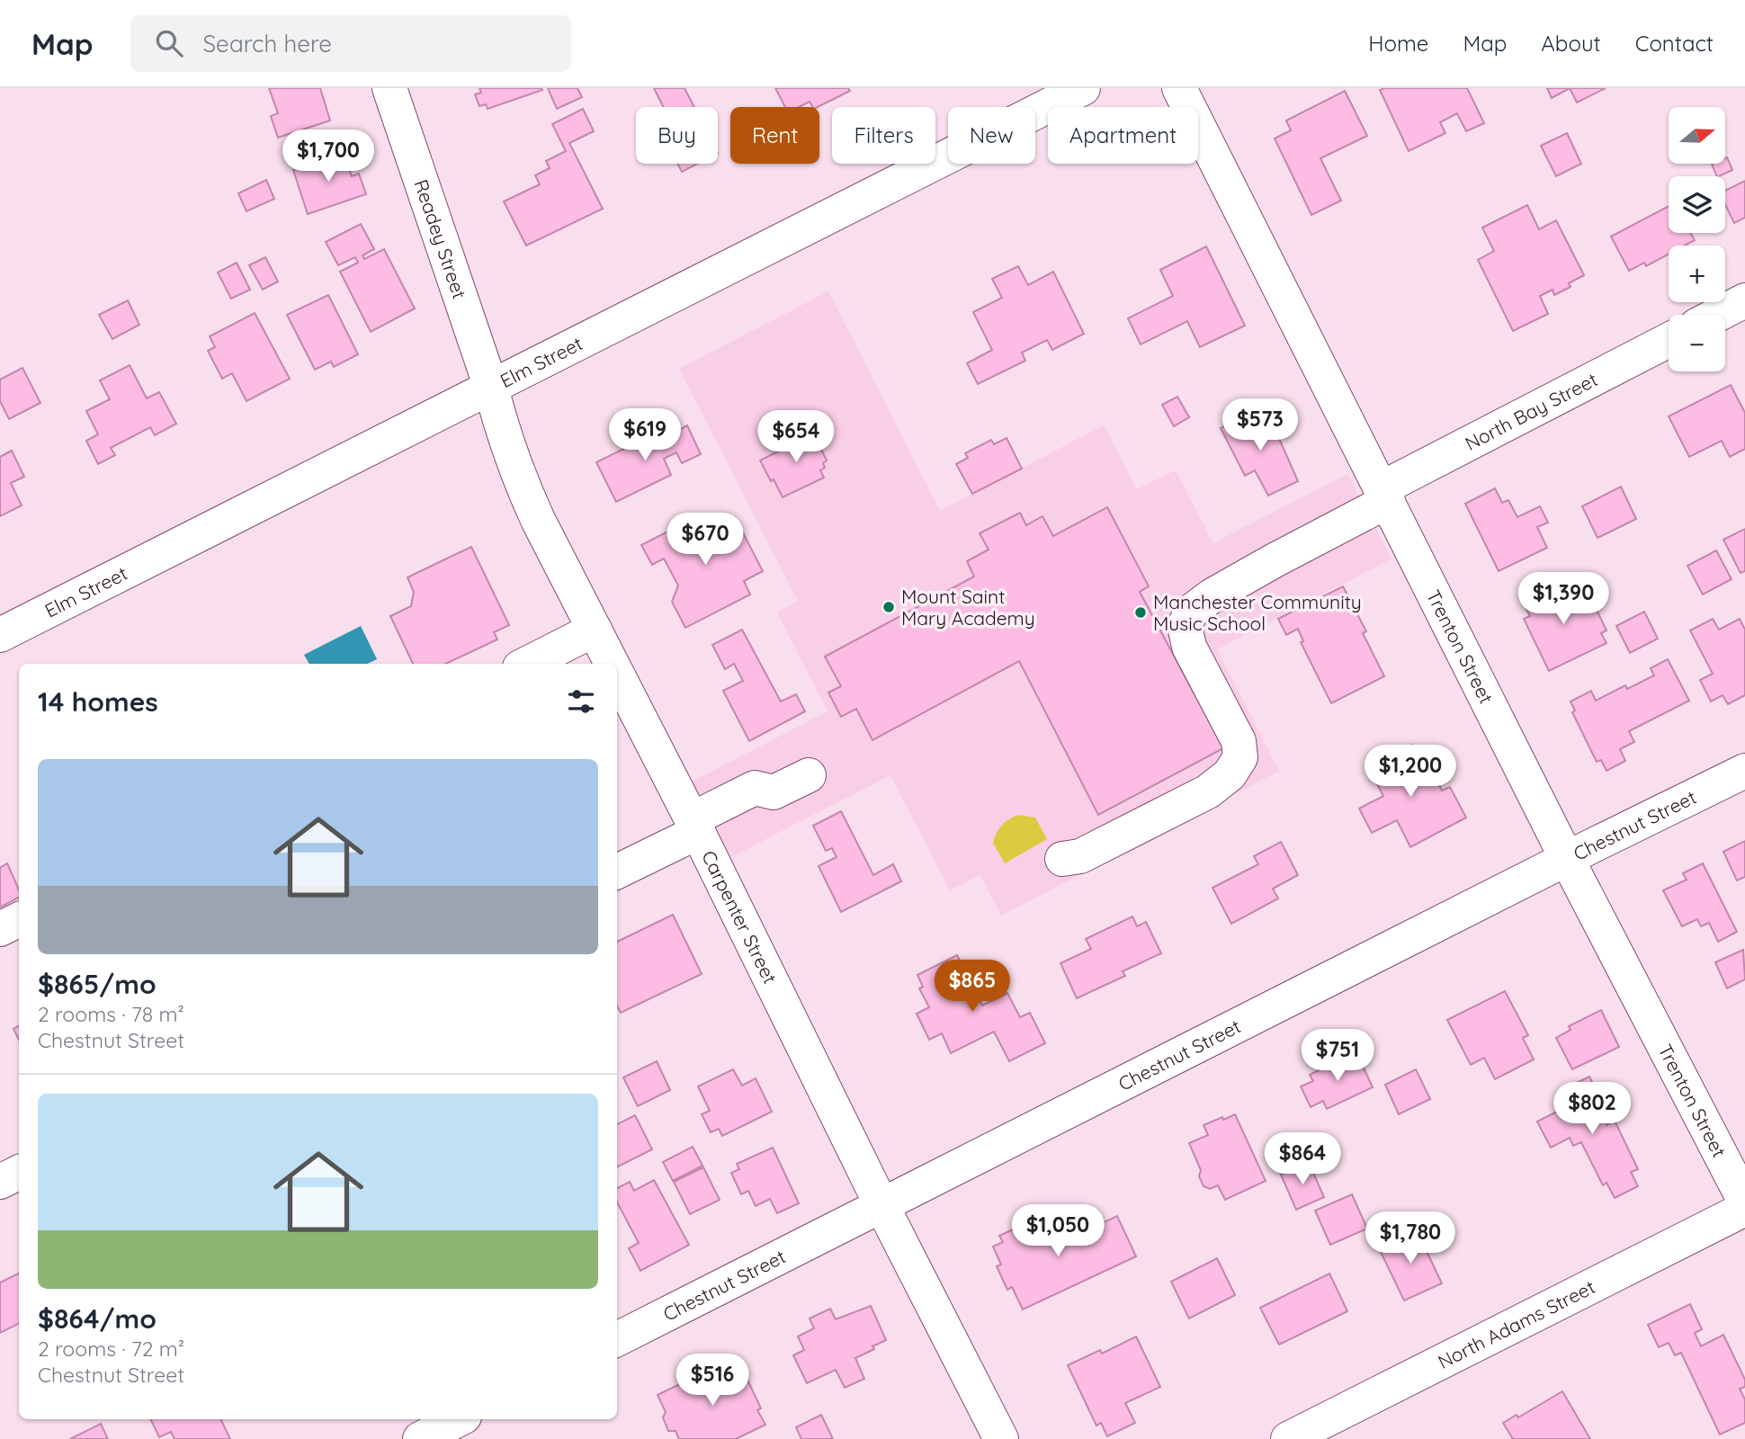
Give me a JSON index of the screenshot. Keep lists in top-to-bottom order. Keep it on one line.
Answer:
{"streets":{"street":["Readey Street","Elm Street","North Bay Street","Trenton Street","Chestnut Street","Carpenter Street","North Adams Street"]},"crossings":[["Readey Street","Elm Street"],["Readey Street","Carpenter Street"],["Elm Street","Carpenter Street"],["North Bay Street","Trenton Street"],["Trenton Street","Chestnut Street"],["Chestnut Street","Carpenter Street"]],"places":["Mount Saint Mary Academy","Manchester Community Music School"],"north":"right","page":{"header":"Map","search":"Search here","nav":["Home","Map","About","Contact"],"map_buttons":["+","−"],"chip":["Buy","Rent","Filters","New","Apartment"],"price":["$1,700","$573","$619","$654","$670","$1,390","$1,200","$865","$751","$802","$864","$1,050","$1,780","$516"],"heading":"14 homes","list":[{"name":"$865/mo","note":"2 rooms · 78 m² · Chestnut Street"},{"name":"$864/mo","note":"2 rooms · 72 m² · Chestnut Street"}]}}
